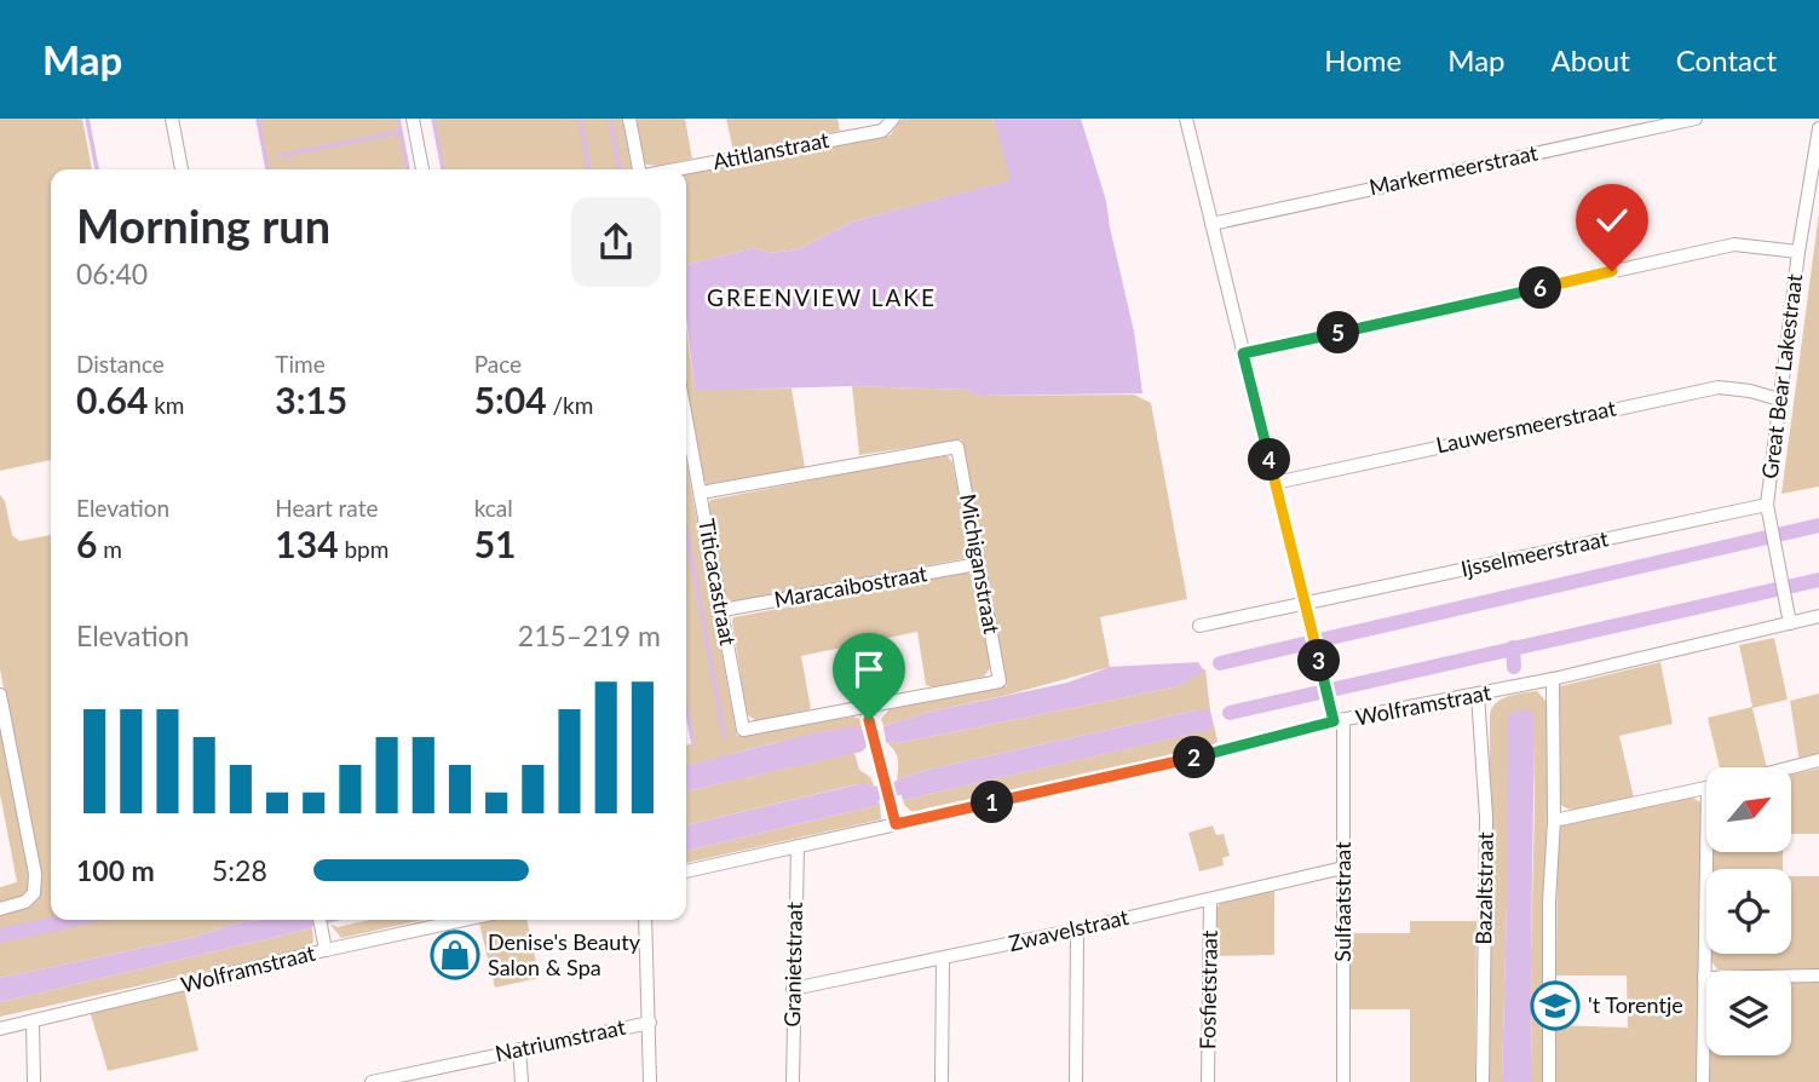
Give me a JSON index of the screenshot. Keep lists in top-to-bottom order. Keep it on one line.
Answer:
{"streets":{"street":["Atitlanstraat","Markermeerstraat","Great Bear Lakestraat","Lauwersmeerstraat","Ijsselmeerstraat","Michiganstraat","Titicacastraat","Maracaibostraat","Wolframstraat","Bazaltstraat","Sulfaatstraat","Zwavelstraat","Granietstraat","Fosfietstraat","Natriumstraat"]},"crossings":[["Markermeerstraat","Sulfaatstraat"],["Great Bear Lakestraat","Lauwersmeerstraat"],["Great Bear Lakestraat","Ijsselmeerstraat"],["Great Bear Lakestraat","Wolframstraat"],["Lauwersmeerstraat","Sulfaatstraat"],["Ijsselmeerstraat","Sulfaatstraat"],["Michiganstraat","Titicacastraat"],["Michiganstraat","Maracaibostraat"],["Titicacastraat","Maracaibostraat"],["Wolframstraat","Bazaltstraat"],["Wolframstraat","Sulfaatstraat"],["Wolframstraat","Granietstraat"],["Sulfaatstraat","Zwavelstraat"],["Zwavelstraat","Granietstraat"],["Zwavelstraat","Fosfietstraat"]],"districts":["GREENVIEW LAKE"],"places":{"shop":["Denise's Beauty Salon & Spa"],"school or university":["'t Torentje"]},"north":"top right","page":{"header":"Map","nav":["Home","Map","About","Contact"],"heading":["Morning run","06:40"],"pins":["6","5","4","3","2","1"],"stats":[["Distance","0.64 km"],["Time","3:15"],["Pace","5:04 /km"],["Elevation","6 m"],["Heart rate","134 bpm"],["kcal","51"]],"chart":["Elevation","215–219 m"],"list":[{"name":"100 m","note":"5:28"}]}}
